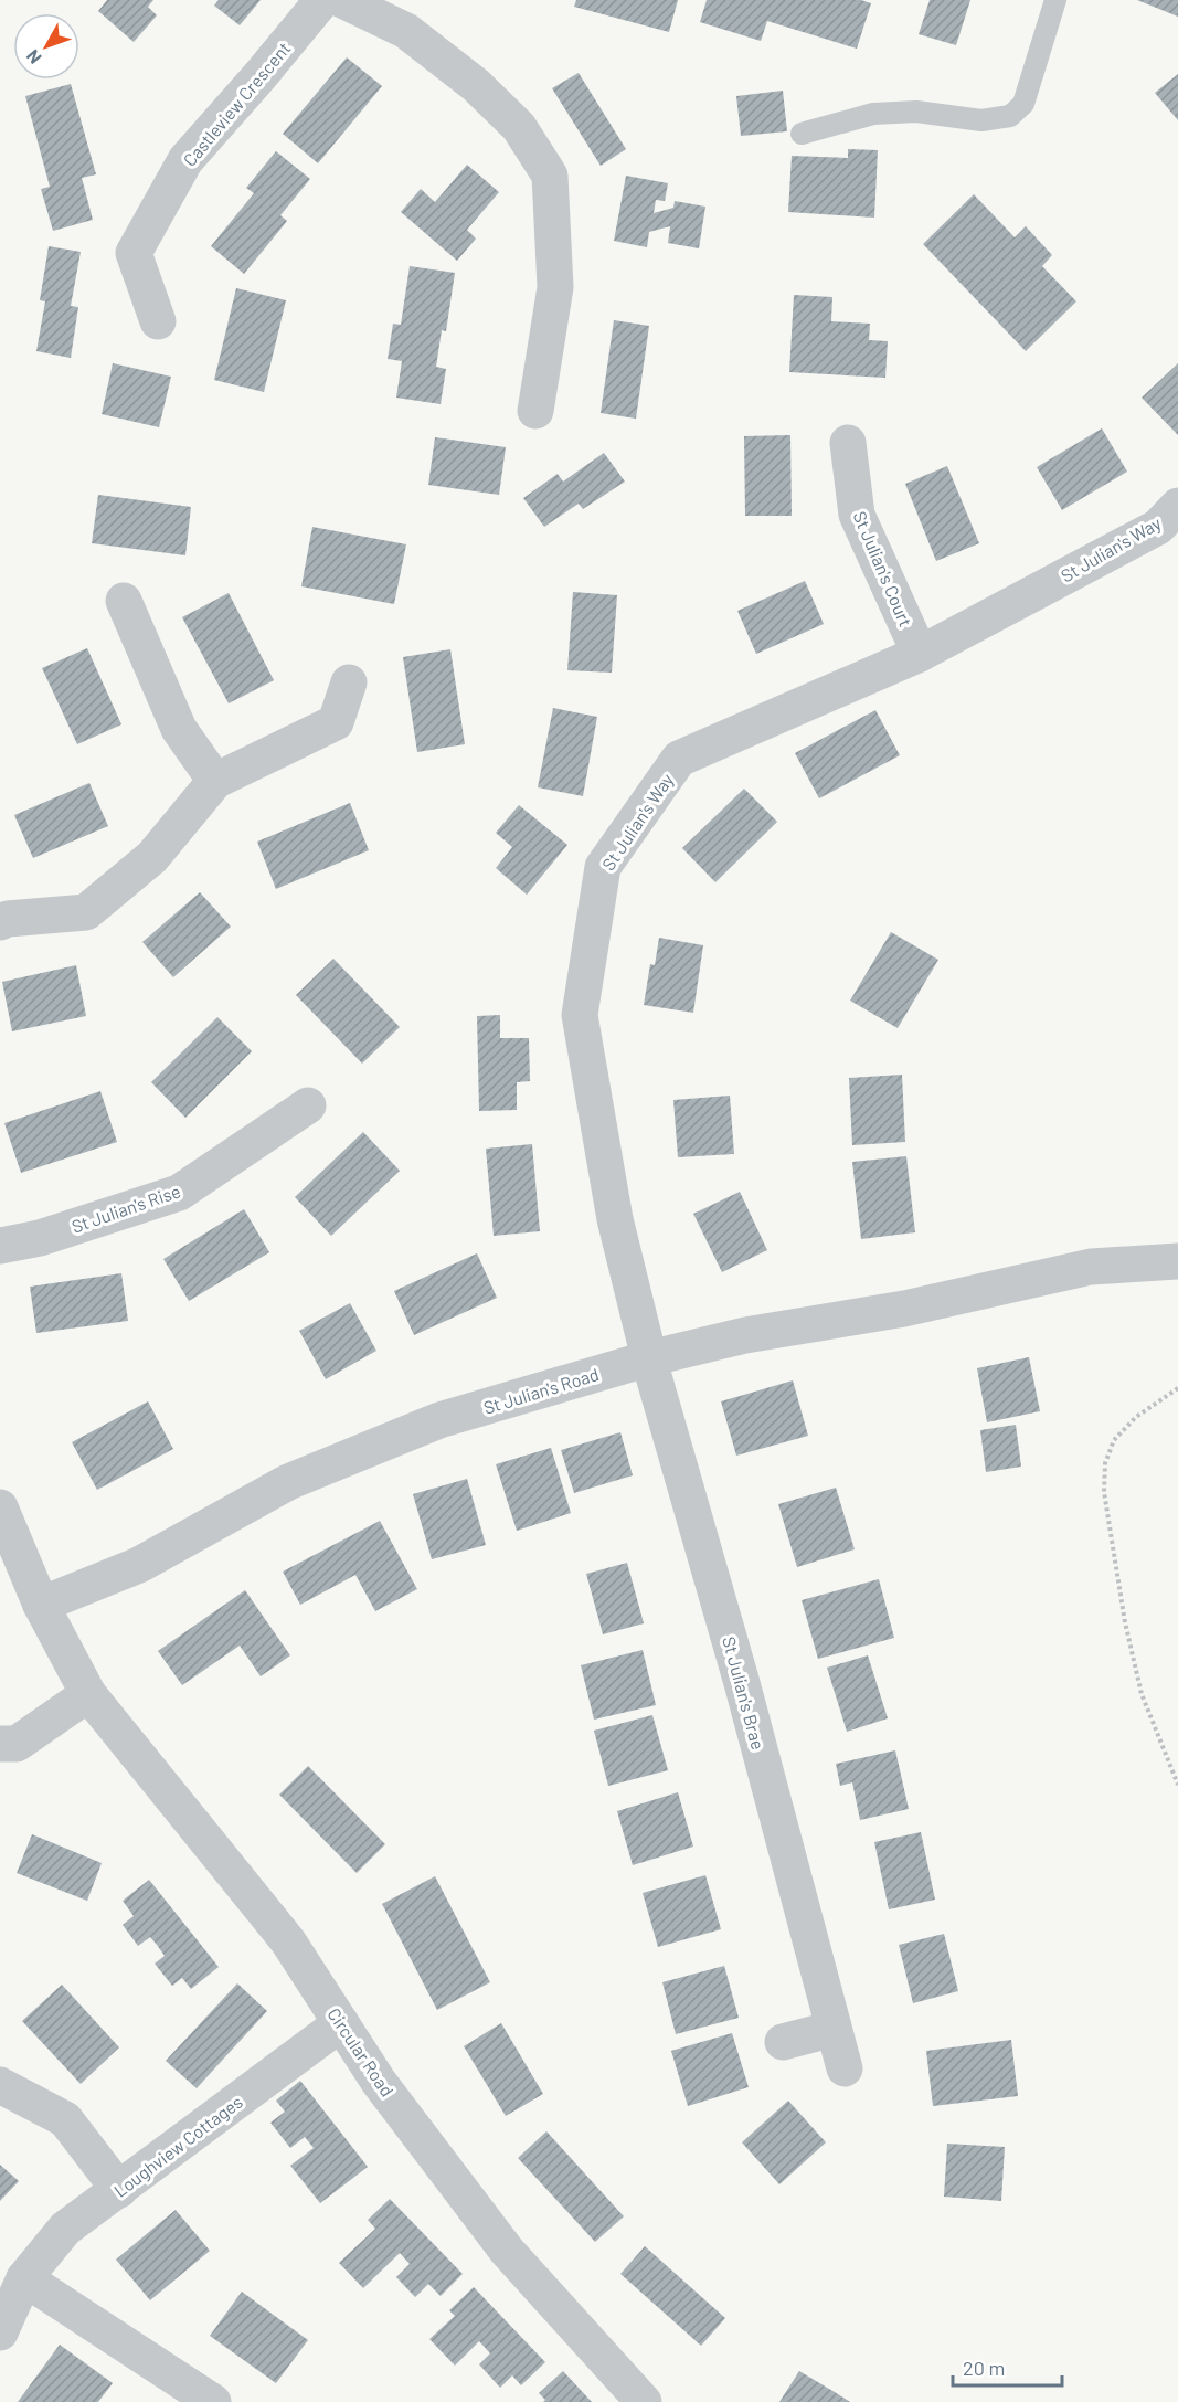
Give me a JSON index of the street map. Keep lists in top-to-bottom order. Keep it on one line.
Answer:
{"streets":{"street":["Castleview Crescent","St Julian's Way","St Julian's Court","St Julian's Rise","St Julian's Road","St Julian's Brae","Circular Road","Loughview Cottages"]},"crossings":[["St Julian's Way","St Julian's Court"],["St Julian's Way","St Julian's Road"],["St Julian's Way","St Julian's Brae"],["St Julian's Road","St Julian's Brae"],["St Julian's Road","Circular Road"],["Circular Road","Loughview Cottages"]],"scale_bar":"20 m","north":"bottom left"}
